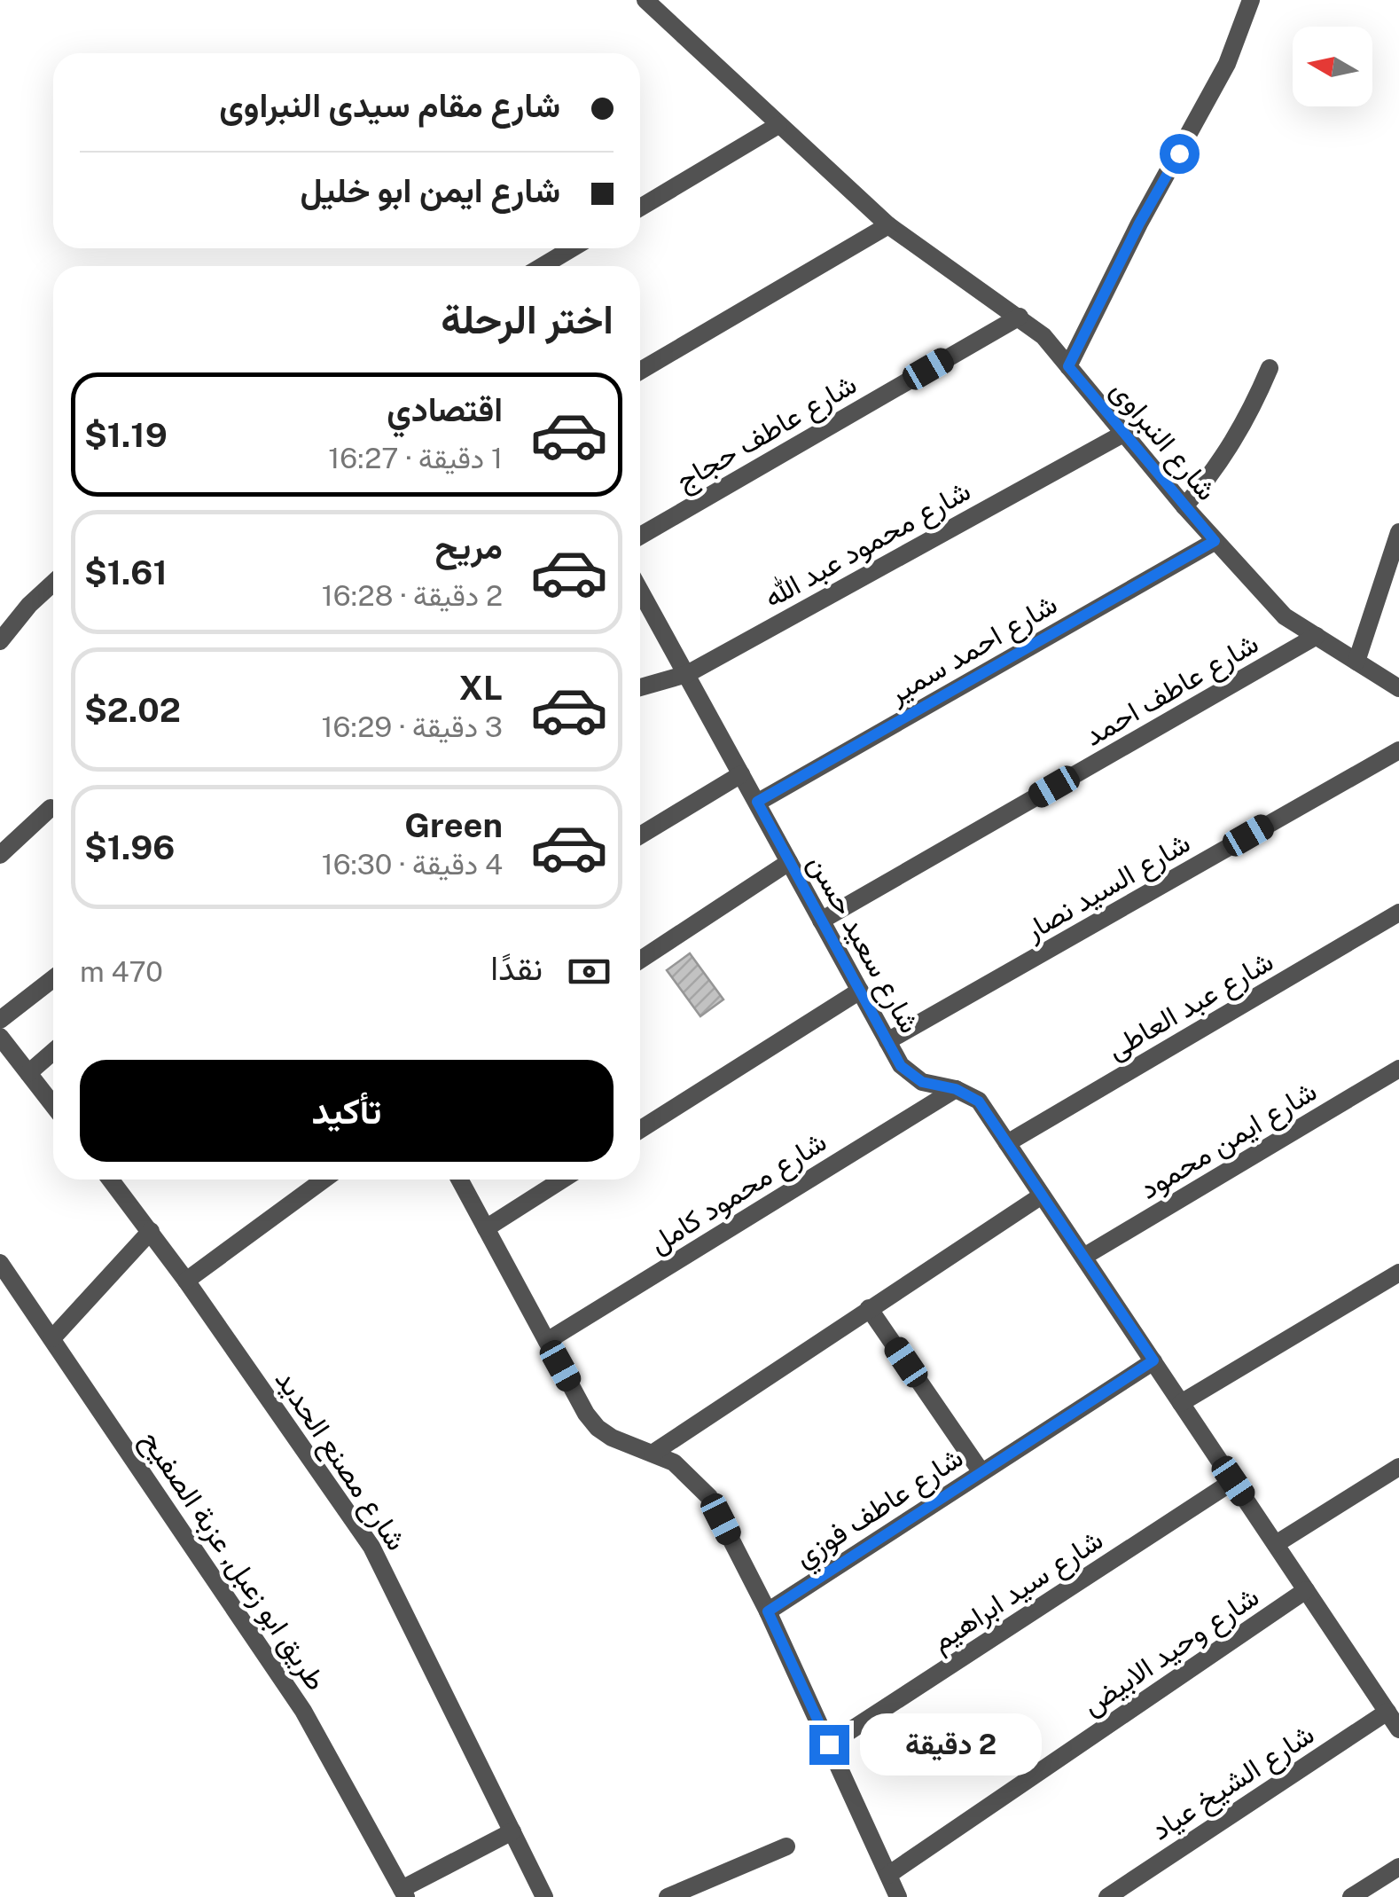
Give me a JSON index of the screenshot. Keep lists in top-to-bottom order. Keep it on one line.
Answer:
{"streets":{"street":["شارع عاطف حجاج","شارع النبراوى","شارع محمود عبد الله","شارع احمد سمير","شارع عاطف احمد","شارع السيد نصار","شارع سعيد حسن","شارع عبد العاطى","شارع ايمن محمود","شارع محمود كامل","شارع مصنع الحديد","شارع عاطف فوزي","طريق ابو زعبل, عزبة الصفيح","شارع سيد ابراهيم","شارع وحيد الابيض","شارع الشيخ عياد"]},"crossings":[["شارع عاطف حجاج","شارع النبراوى"],["شارع النبراوى","شارع محمود عبد الله"],["شارع النبراوى","شارع احمد سمير"],["شارع النبراوى","شارع عاطف احمد"],["شارع محمود عبد الله","شارع سعيد حسن"],["شارع احمد سمير","شارع سعيد حسن"],["شارع عاطف احمد","شارع سعيد حسن"],["شارع السيد نصار","شارع سعيد حسن"],["شارع سعيد حسن","شارع عبد العاطى"],["شارع سعيد حسن","شارع ايمن محمود"],["شارع سعيد حسن","شارع محمود كامل"],["شارع سعيد حسن","شارع عاطف فوزي"],["شارع سعيد حسن","شارع سيد ابراهيم"],["شارع سعيد حسن","شارع وحيد الابيض"],["شارع سعيد حسن","شارع الشيخ عياد"]],"north":"left","page":{"banner":["شارع مقام سيدى النبراوى","شارع ايمن ابو خليل"],"heading":"اختر الرحلة","list":[{"name":"اقتصادي","note":"1 دقيقة · 16:27","value":"$1.19"},{"name":"مريح","note":"2 دقيقة · 16:28","value":"$1.61"},{"name":"XL","note":"3 دقيقة · 16:29","value":"$2.02"},{"name":"Green","note":"4 دقيقة · 16:30","value":"$1.96"}],"pay":["نقدًا","470 m"],"buttons":"تأكيد","bubble":"2 دقيقة"}}
